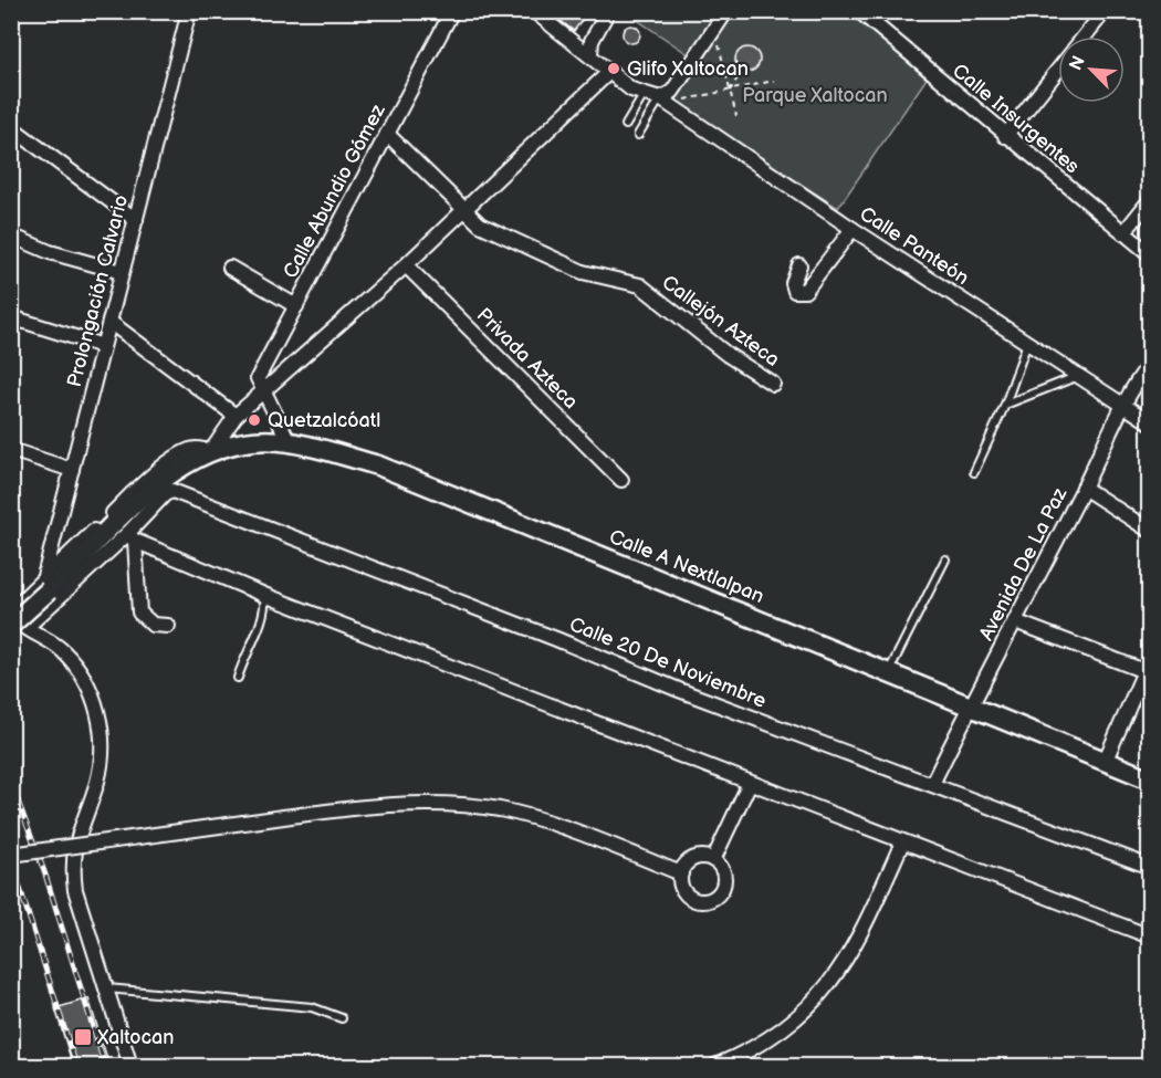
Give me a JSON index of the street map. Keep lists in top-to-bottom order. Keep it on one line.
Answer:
{"streets":{"main road":["Calle A Nextlalpan"],"street":["Calle Insurgentes","Calle Abundio Gómez","Calle Panteón","Prolongación Calvario","Callejón Azteca","Privada Azteca","Avenida De La Paz","Calle 20 De Noviembre"]},"crossings":[["Calle Abundio Gómez","Callejón Azteca"],["Calle Panteón","Avenida De La Paz"],["Prolongación Calvario","Calle A Nextlalpan"],["Avenida De La Paz","Calle A Nextlalpan"],["Avenida De La Paz","Calle 20 De Noviembre"]],"parks":["Parque Xaltocan"],"places":{"other":["Glifo Xaltocan","Quetzalcóatl"],"transit":["Xaltocan"]},"north":"top left"}
